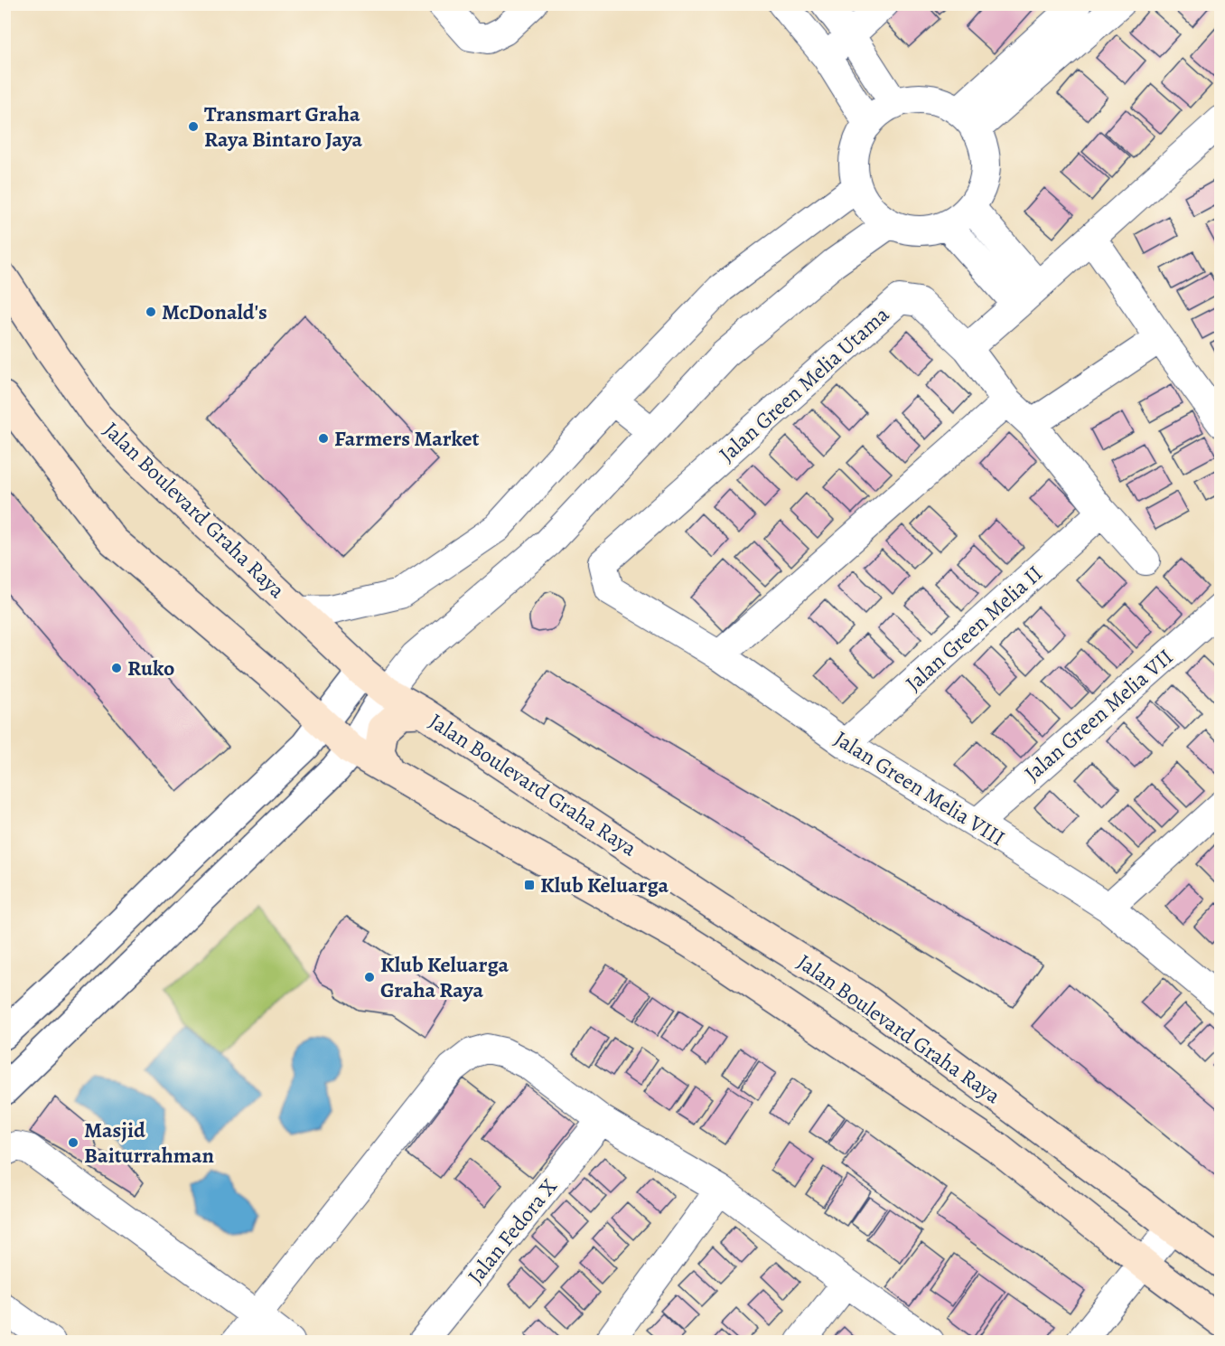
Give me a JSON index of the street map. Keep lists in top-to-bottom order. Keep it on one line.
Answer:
{"streets":{"main road":["Jalan Boulevard Graha Raya"],"street":["Jalan Green Melia Utama","Jalan Green Melia II","Jalan Green Melia VII","Jalan Green Melia VIII","Jalan Fedora X"]},"crossings":[["Jalan Green Melia Utama","Jalan Green Melia II"],["Jalan Green Melia Utama","Jalan Green Melia VIII"],["Jalan Green Melia II","Jalan Green Melia VIII"],["Jalan Green Melia VII","Jalan Green Melia VIII"]],"places":{"other":["Transmart Graha Raya Bintaro Jaya","McDonald's","Farmers Market","Ruko","Klub Keluarga Graha Raya","Masjid Baiturrahman"],"transit":["Klub Keluarga"]}}
